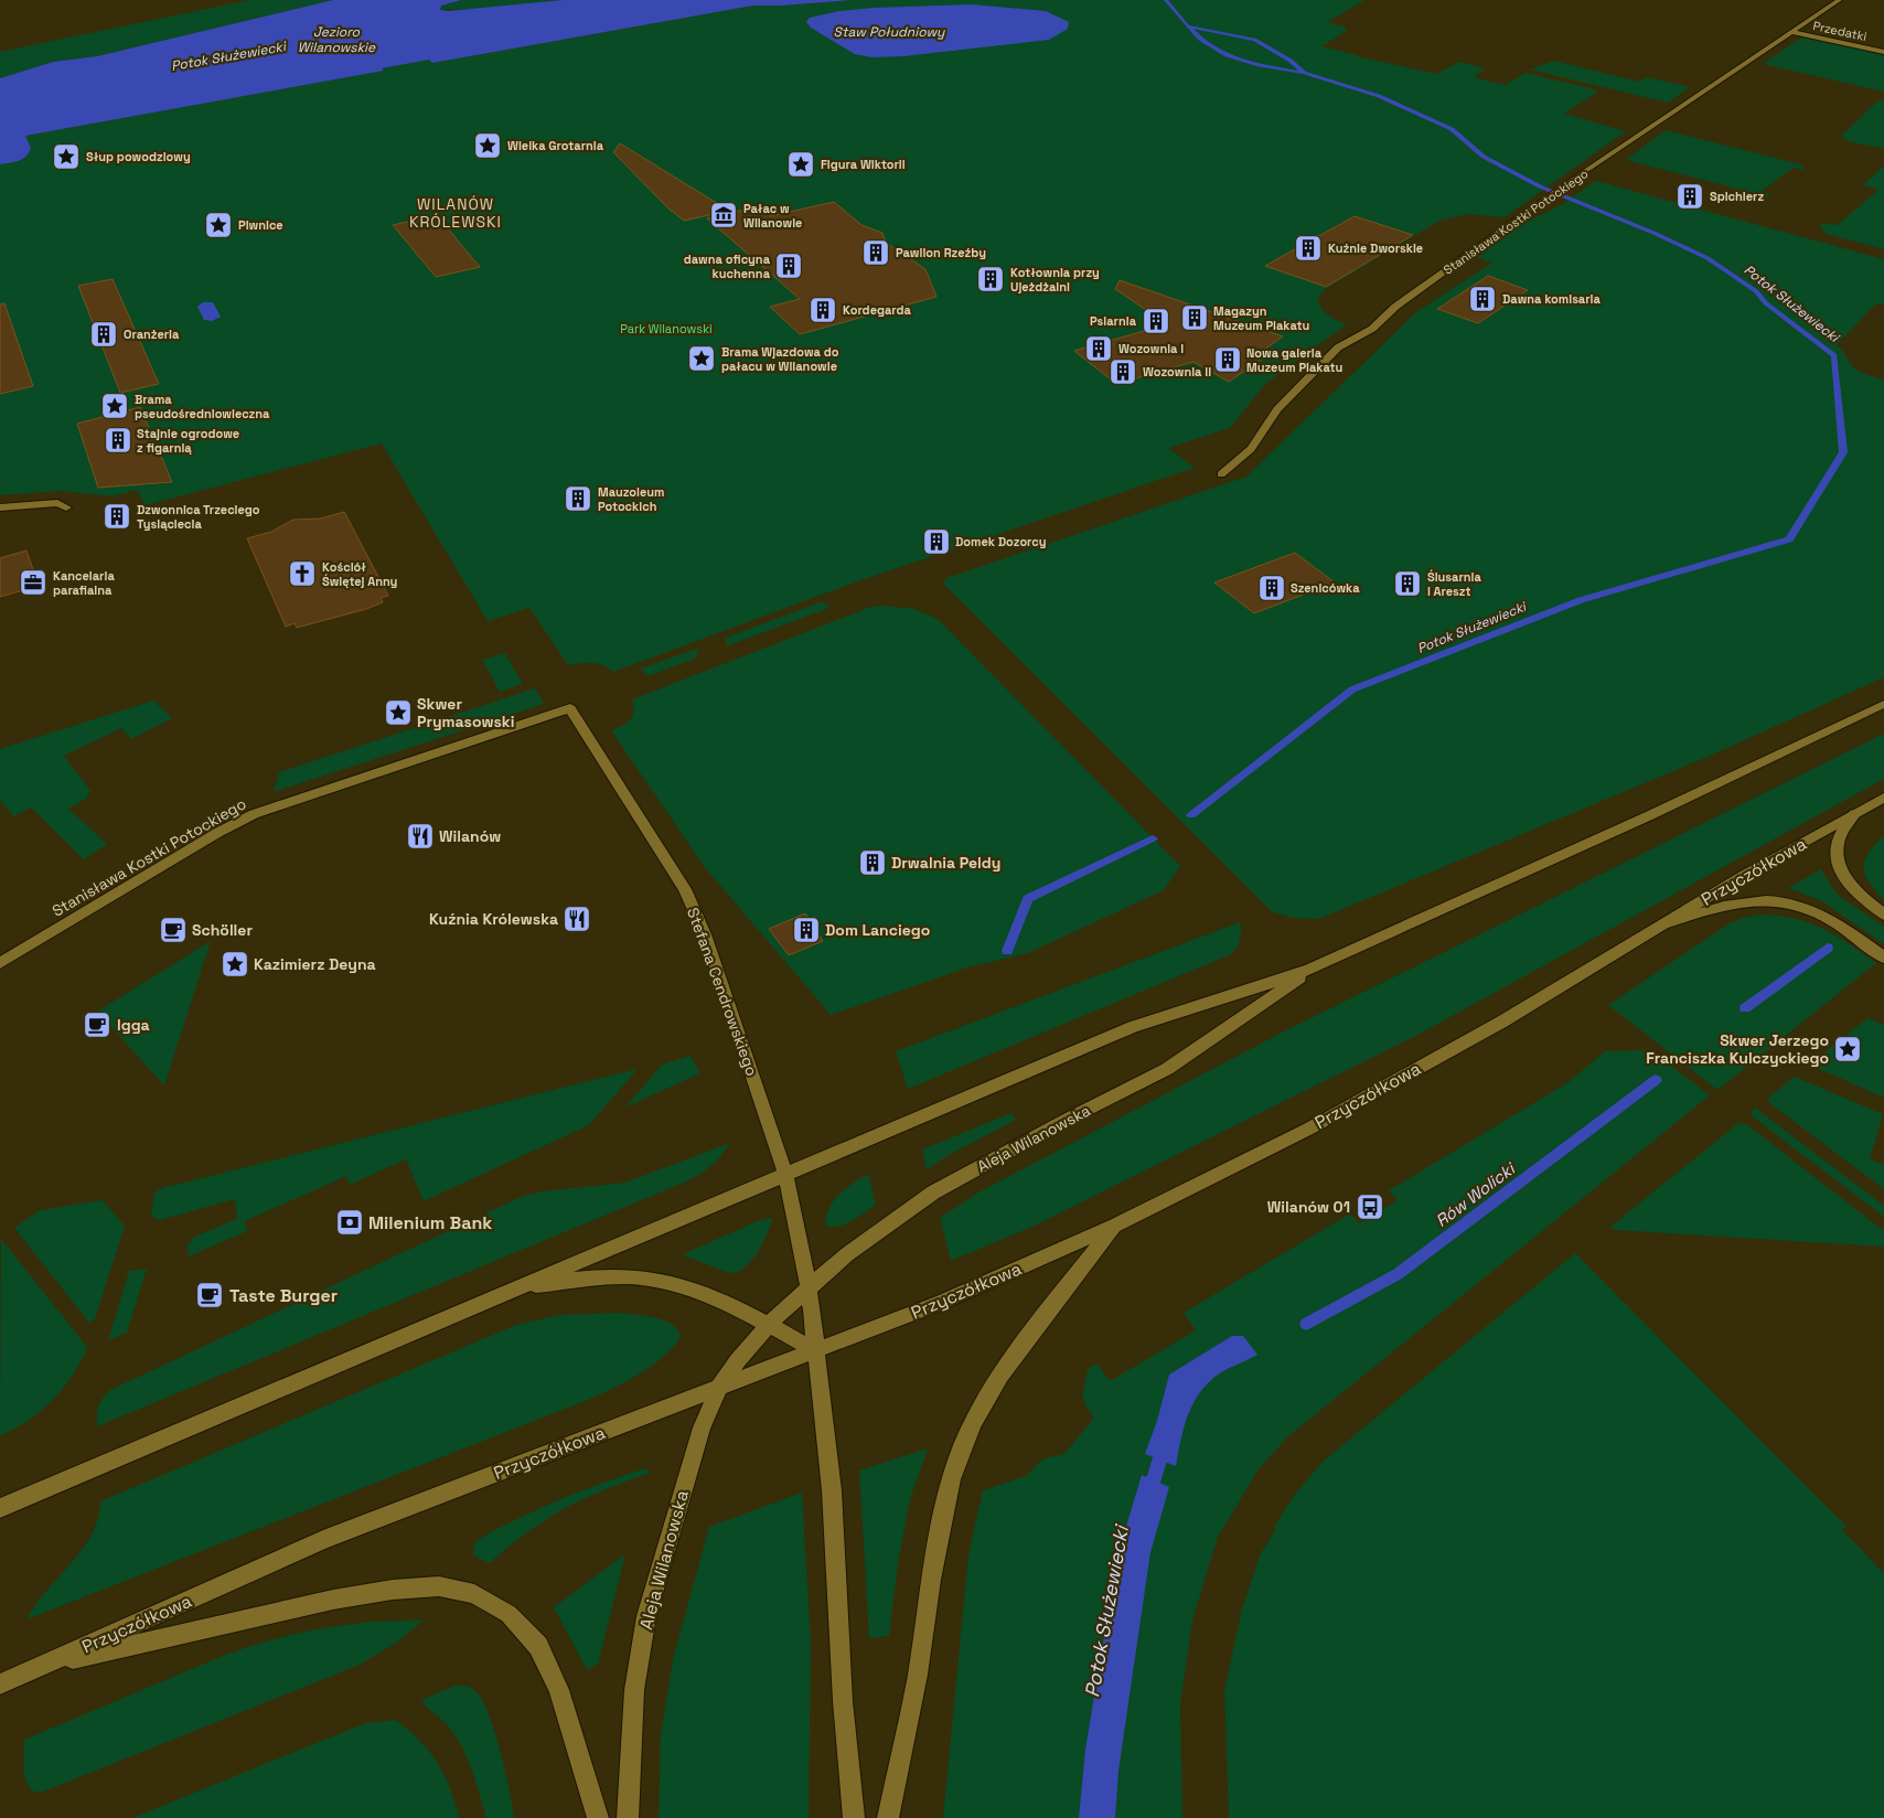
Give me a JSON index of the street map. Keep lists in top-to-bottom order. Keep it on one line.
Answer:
{"streets":{"main road":["Przedatki","Stanisława Kostki Potockiego","Przyczółkowa","Stefana Cendrowskiego","Aleja Wilanowska"]},"crossings":[["Przedatki","Stanisława Kostki Potockiego"],["Stanisława Kostki Potockiego","Stefana Cendrowskiego"],["Przyczółkowa","Stefana Cendrowskiego"],["Przyczółkowa","Aleja Wilanowska"],["Stefana Cendrowskiego","Aleja Wilanowska"]],"districts":["WILANÓW KRÓLEWSKI"],"water":["Jezioro Wilanowskie","Staw Południowy","Potok Służewiecki","Rów Wolicki"],"parks":["Park Wilanowski"],"places":{"place":["Wielka Grotarnia","Słup powodziowy","Figura Wiktorii","Piwnice","Brama Wjazdowa do pałacu w Wilanowie","Brama pseudośredniowieczna","Skwer Prymasowski","Kazimierz Deyna","Skwer Jerzego Franciszka Kulczyckiego"],"building":["Spichlerz","Kuźnie Dworskie","Pawilon Rzeźby","dawna oficyna kuchenna","Kotłownia przy Ujeżdżalni","Dawna komisaria","Kordegarda","Magazyn Muzeum Plakatu","Psiarnia","Oranżeria","Wozownia I","Nowa galeria Muzeum Plakatu","Wozownia II","Stajnie ogrodowe z figarnią","Mauzoleum Potockich","Dzwonnica Trzeciego Tysiąclecia","Domek Dozorcy","Ślusarnia i Areszt","Szenicówka","Drwalnia Peldy","Dom Lanciego"],"museum":["Pałac w Wilanowie"],"church":["Kościół Świętej Anny"],"office":["Kancelaria parafialna"],"restaurant":["Wilanów","Kuźnia Królewska"],"cafe":["Schöller","Igga","Taste Burger"],"bus stop":["Wilanów 01"],"bank":["Milenium Bank"]}}
